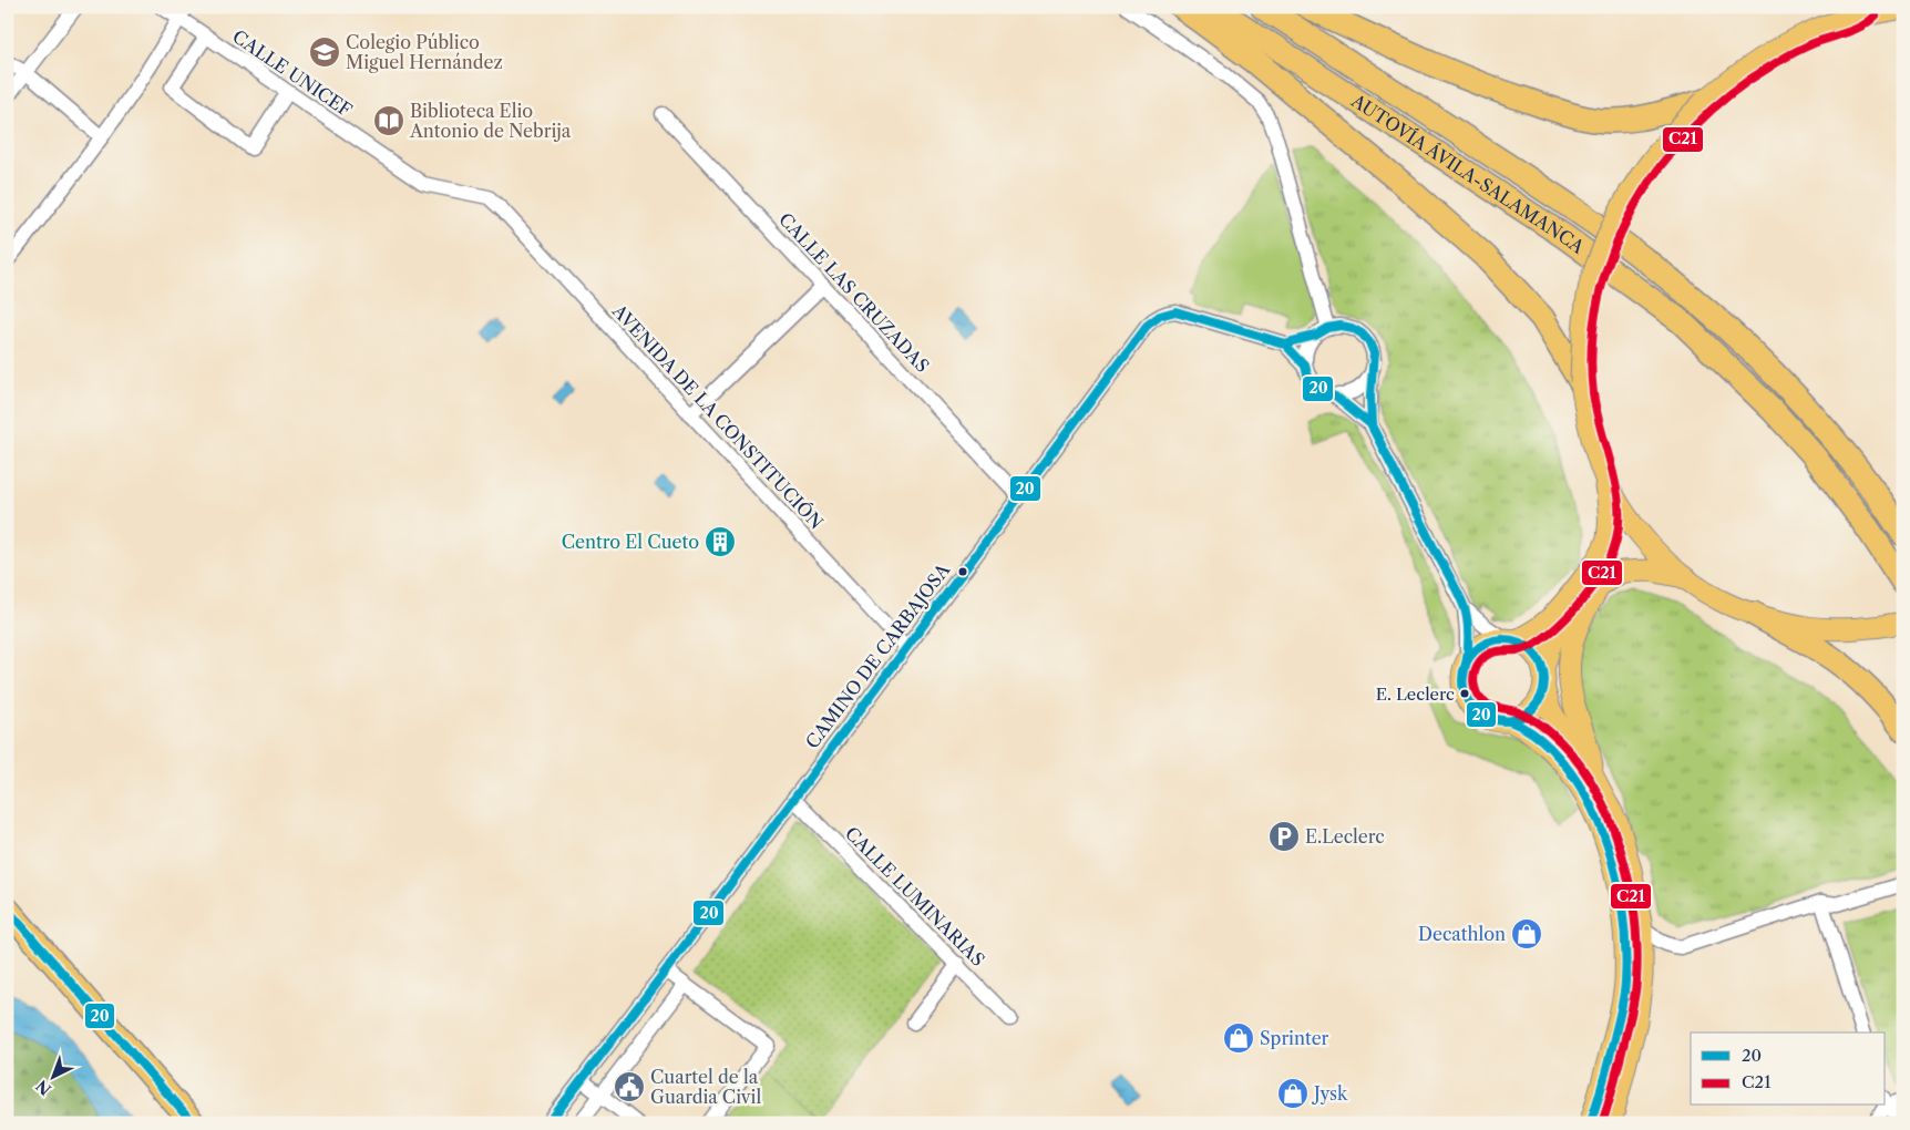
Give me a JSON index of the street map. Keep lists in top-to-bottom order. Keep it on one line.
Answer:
{"streets":{"highway":["AUTOVÍA ÁVILA-SALAMANCA"],"street":["CALLE UNICEF","CALLE LAS CRUZADAS","AVENIDA DE LA CONSTITUCIÓN","CAMINO DE CARBAJOSA","CALLE LUMINARIAS"]},"crossings":[["CALLE UNICEF","AVENIDA DE LA CONSTITUCIÓN"],["CALLE LAS CRUZADAS","CAMINO DE CARBAJOSA"],["AVENIDA DE LA CONSTITUCIÓN","CAMINO DE CARBAJOSA"],["CAMINO DE CARBAJOSA","CALLE LUMINARIAS"]],"places":{"school or university":["Colegio Público Miguel Hernández"],"library":["Biblioteca Elio Antonio de Nebrija"],"building":["Centro El Cueto"],"other":["E. Leclerc"],"parking":["E.Leclerc"],"shop":["Decathlon","Sprinter","Jysk"],"public building":["Cuartel de la Guardia Civil"]},"lines":["transit line C21","transit line 20"],"legend":["20","C21"],"north":"bottom left"}
